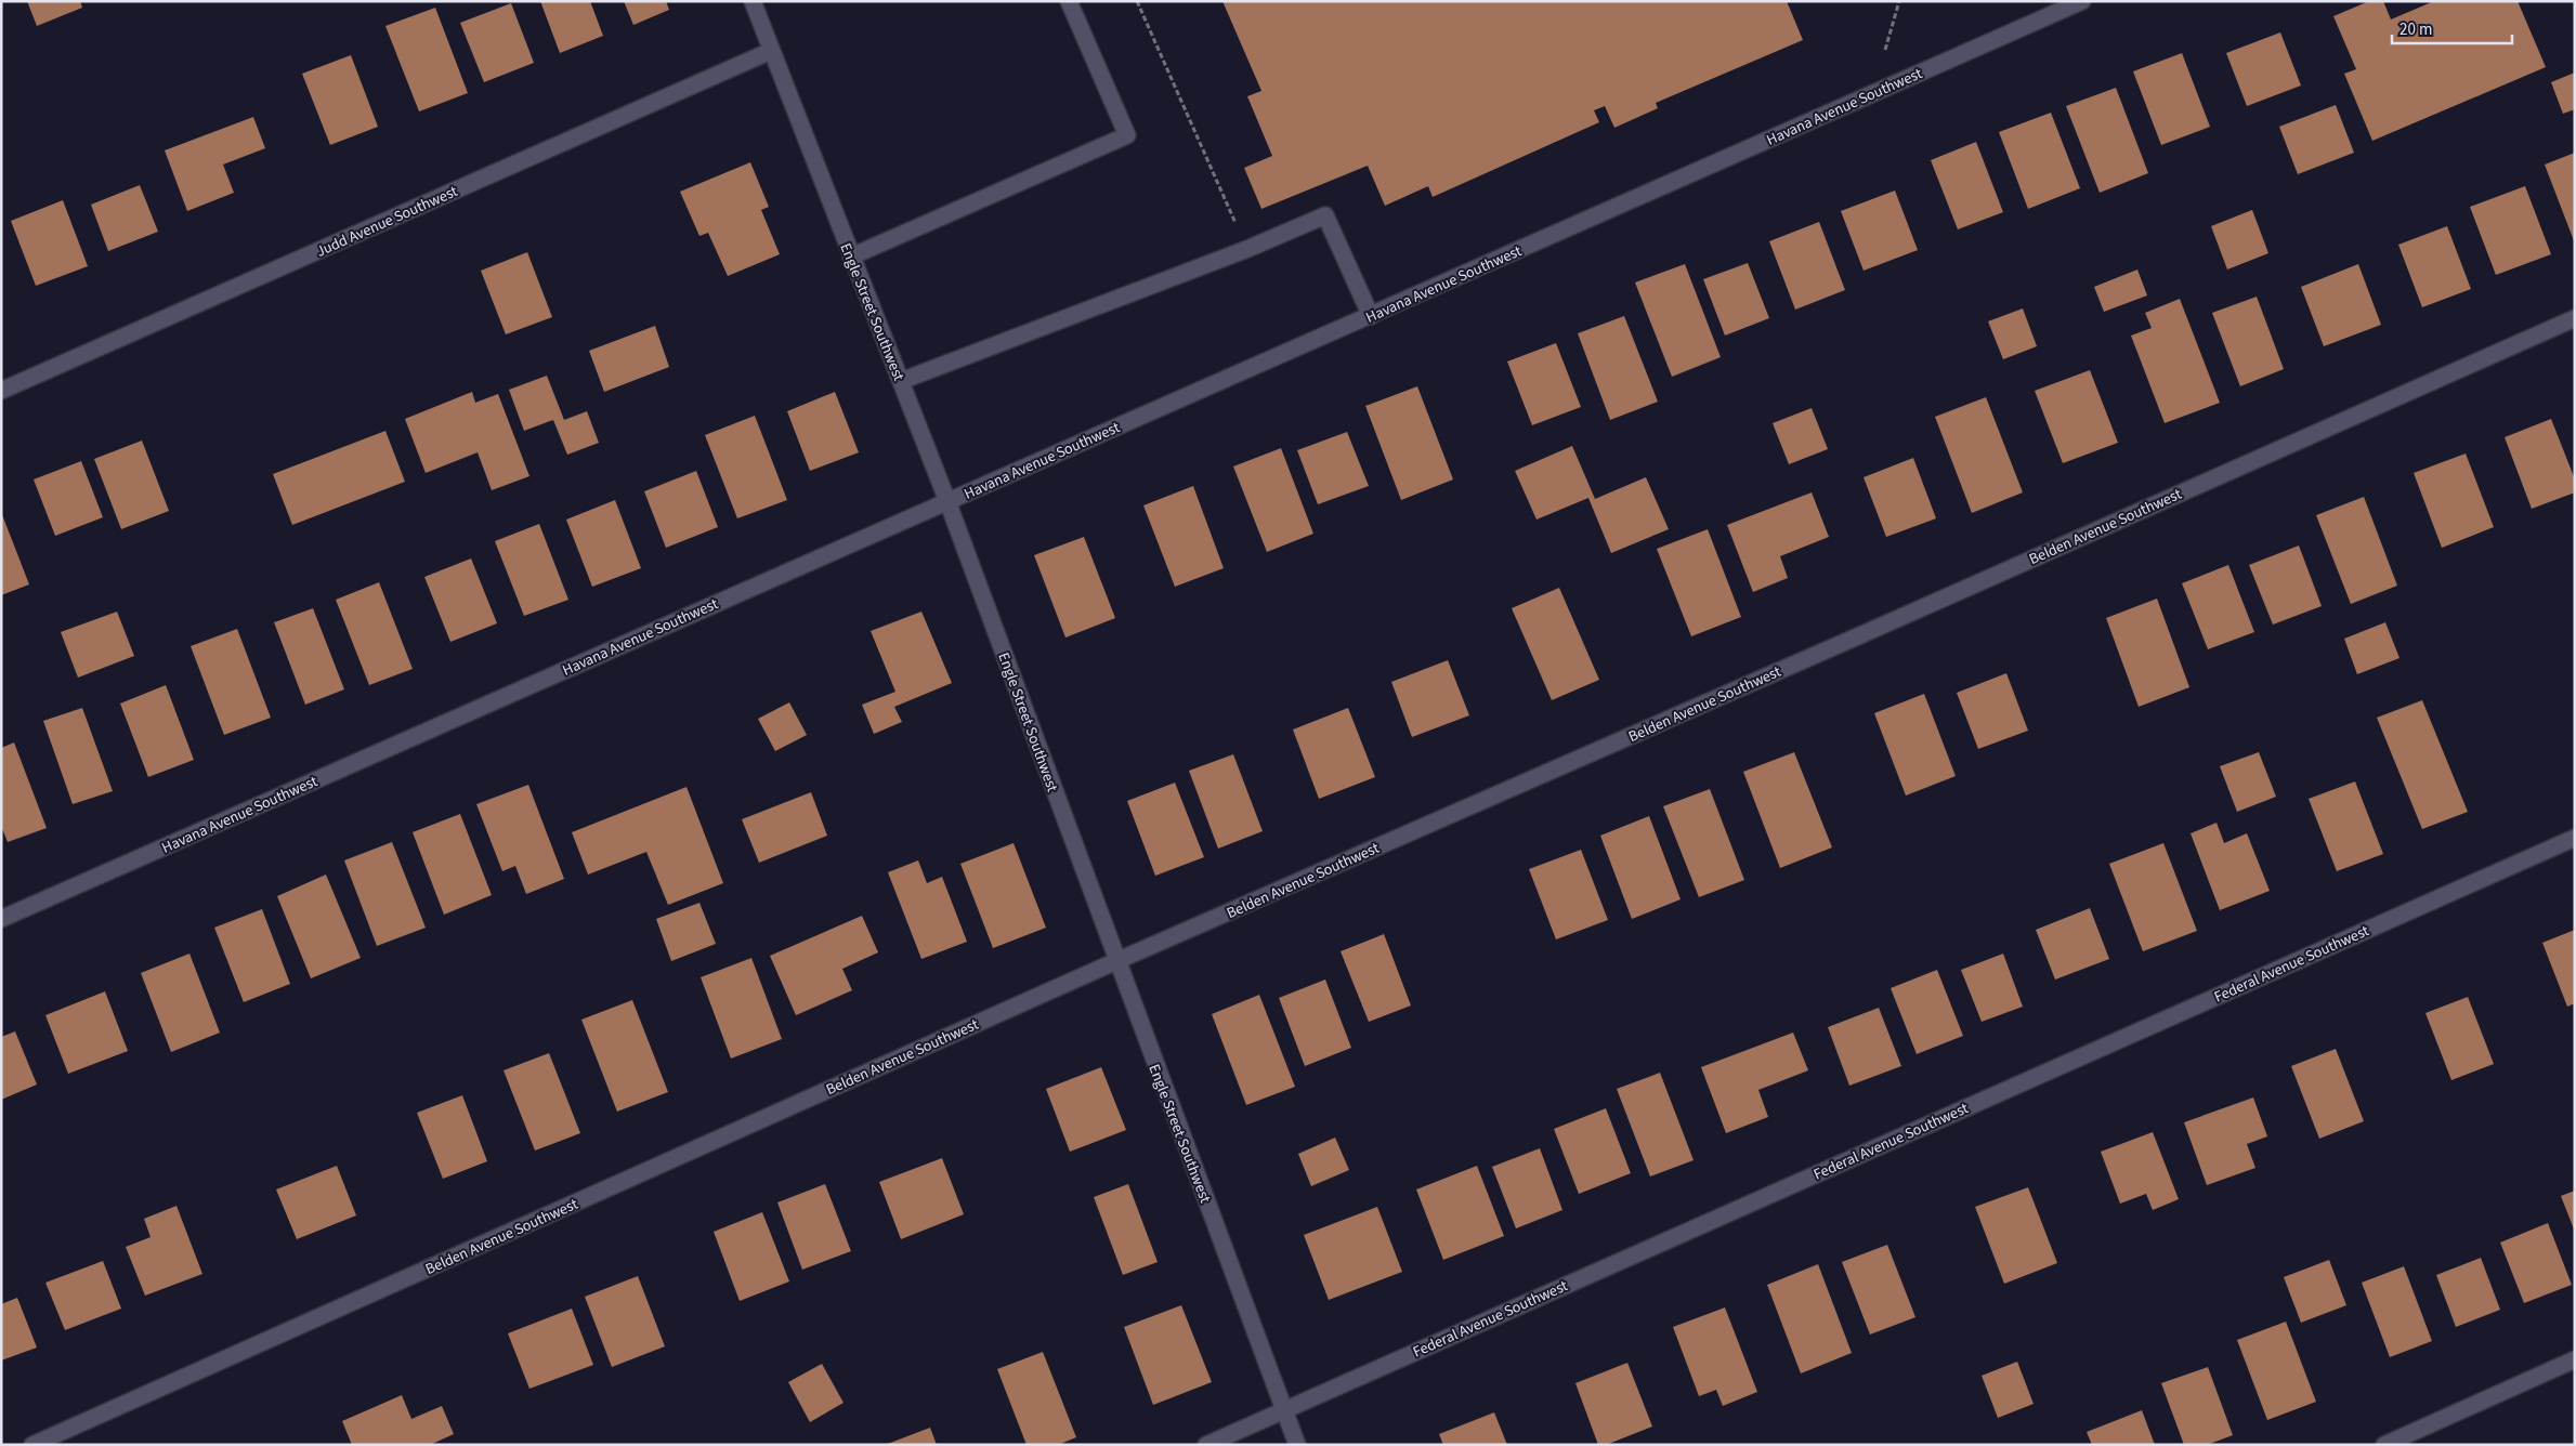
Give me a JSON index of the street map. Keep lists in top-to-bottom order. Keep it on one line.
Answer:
{"streets":{"street":["Havana Avenue Southwest","Judd Avenue Southwest","Engle Street Southwest","Belden Avenue Southwest","Federal Avenue Southwest"]},"crossings":[["Havana Avenue Southwest","Engle Street Southwest"],["Judd Avenue Southwest","Engle Street Southwest"],["Engle Street Southwest","Belden Avenue Southwest"],["Engle Street Southwest","Federal Avenue Southwest"]],"scale_bar":"20 m"}
